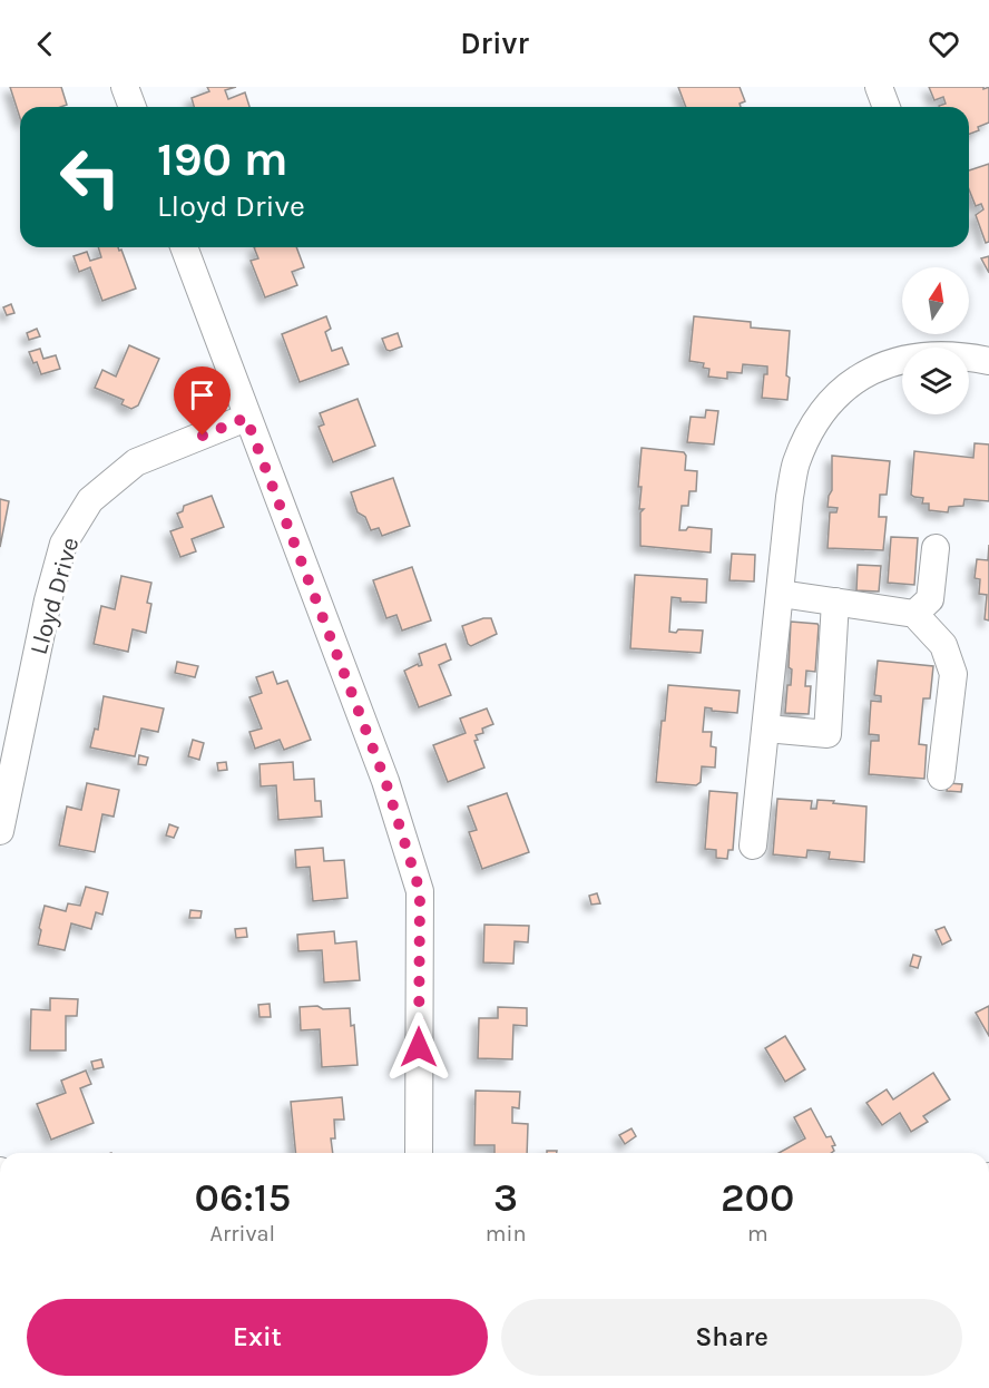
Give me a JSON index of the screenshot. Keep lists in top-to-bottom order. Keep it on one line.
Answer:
{"streets":{"street":["Lloyd Drive"]},"north":"top","page":{"header":"Drivr","turn":["190 m","Lloyd Drive"],"eta":["06:15","Arrival","3","min","200","m"],"buttons":["Exit","Share"]}}
